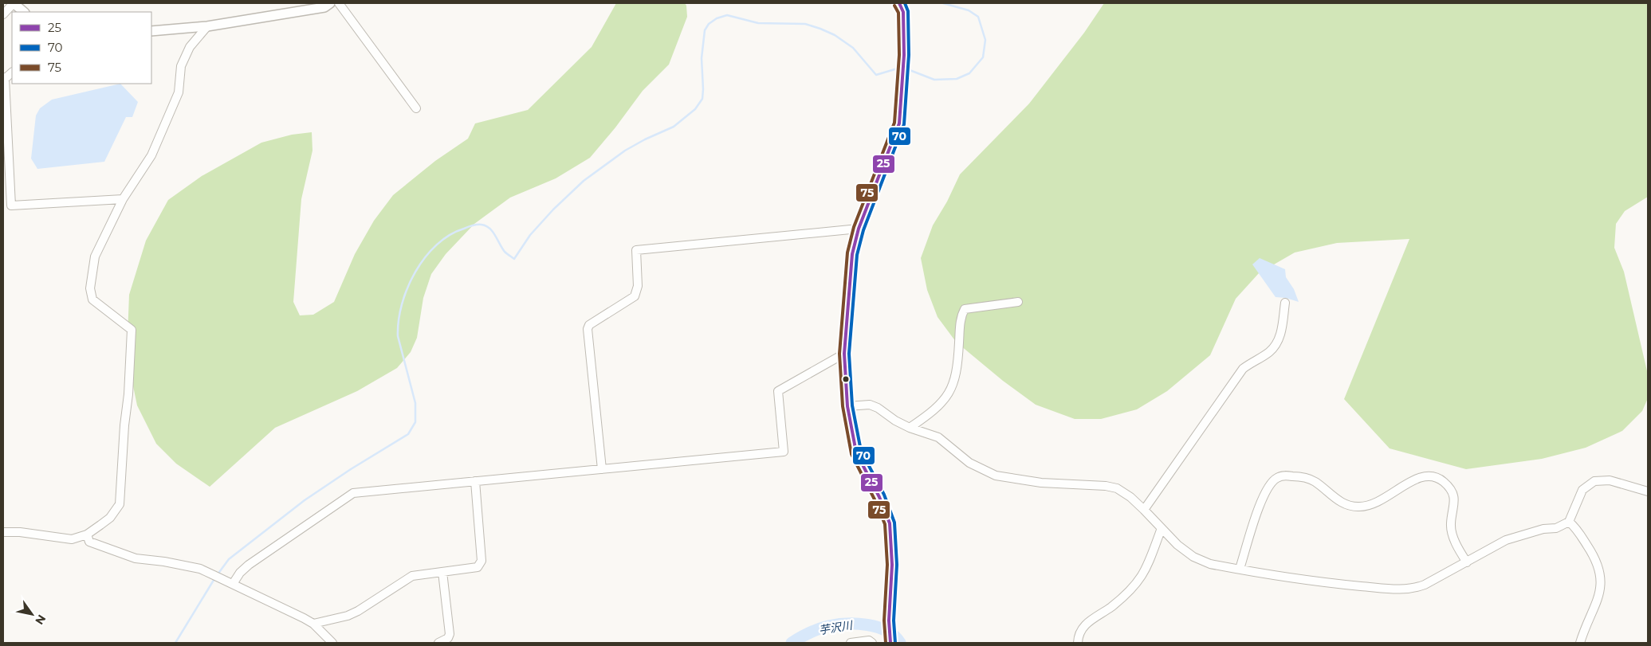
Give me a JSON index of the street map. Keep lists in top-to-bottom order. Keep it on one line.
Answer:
{"water":["芋沢川"],"lines":["transit line 25","transit line 70","transit line 75"],"legend":["25","70","75"],"north":"bottom right"}
